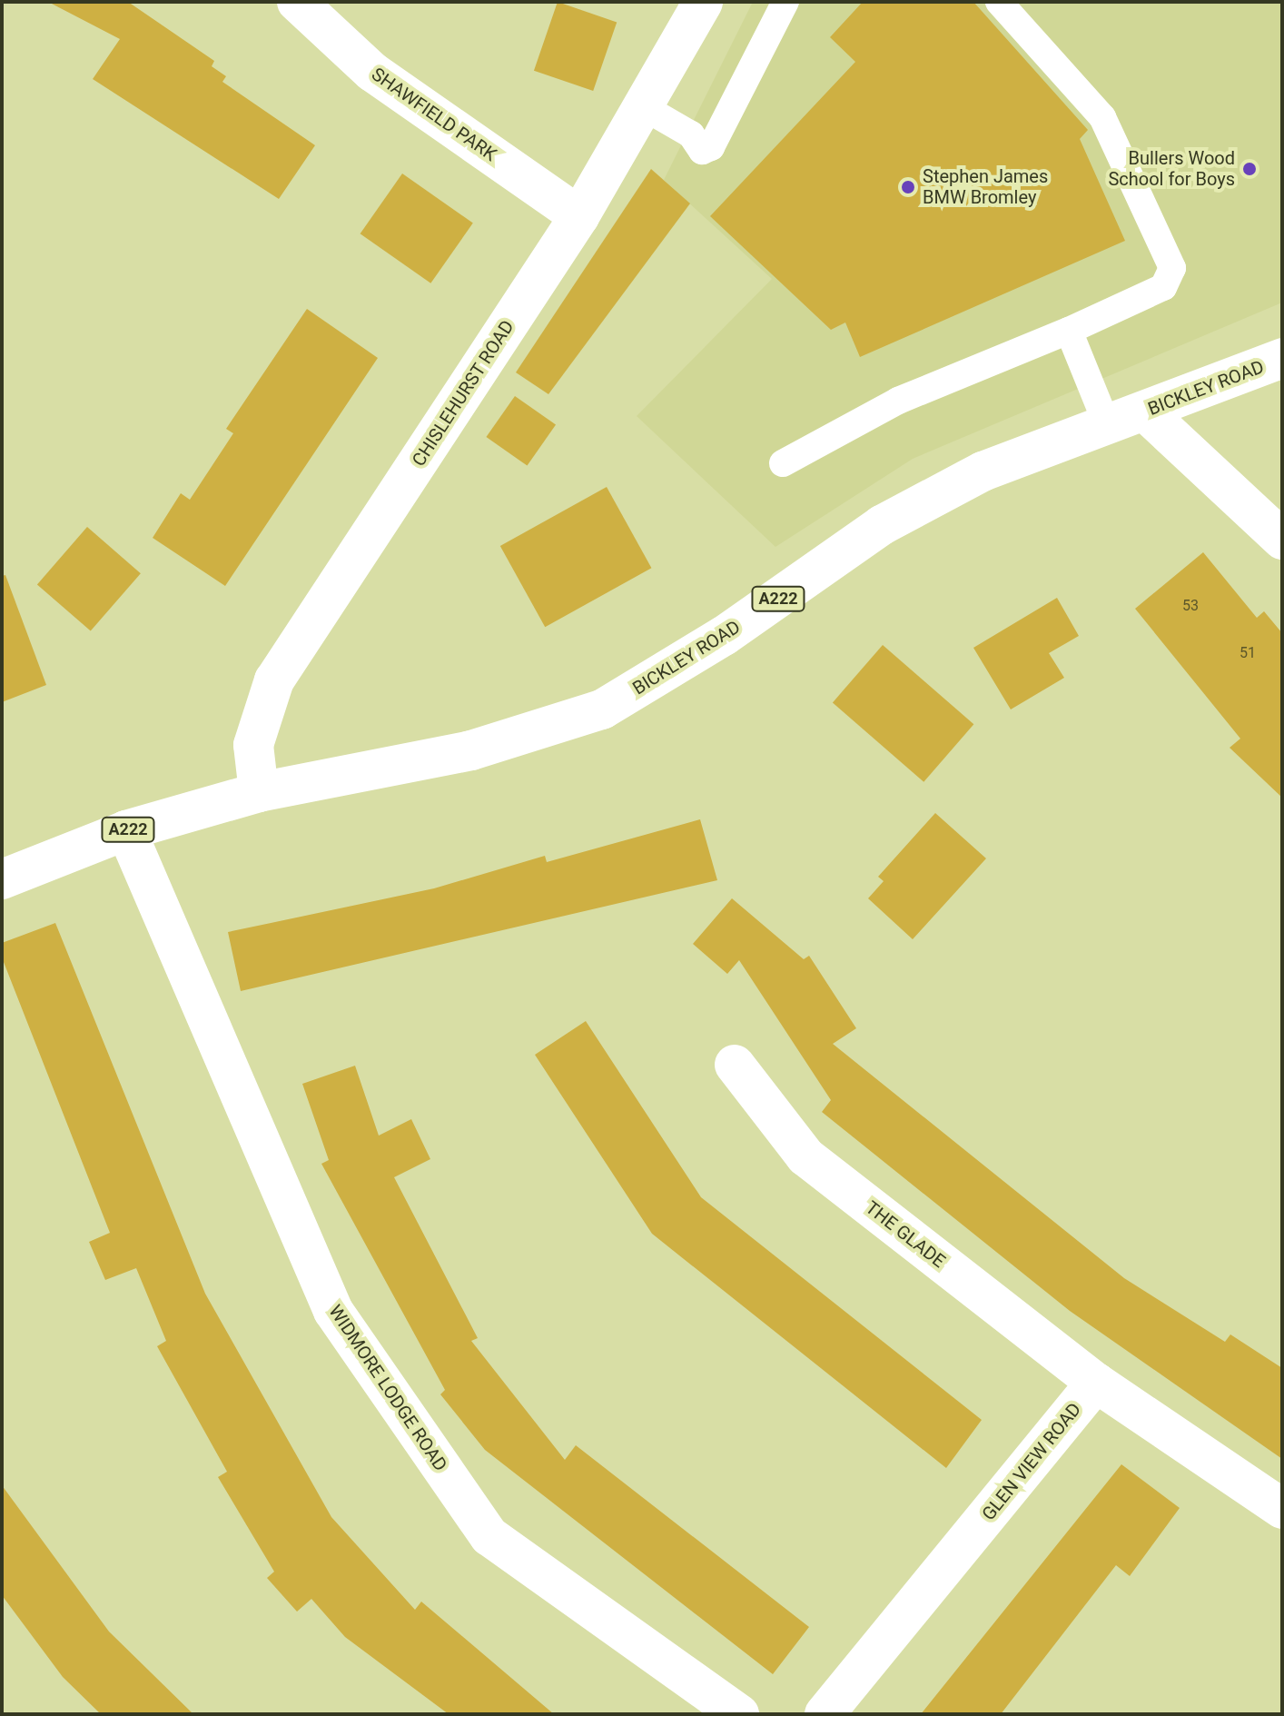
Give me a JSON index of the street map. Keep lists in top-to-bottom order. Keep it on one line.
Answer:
{"streets":{"street":["SHAWFIELD PARK","BICKLEY ROAD","CHISLEHURST ROAD","A222","THE GLADE","WIDMORE LODGE ROAD","GLEN VIEW ROAD"]},"crossings":[["SHAWFIELD PARK","CHISLEHURST ROAD"],["BICKLEY ROAD","CHISLEHURST ROAD"],["BICKLEY ROAD","A222"],["CHISLEHURST ROAD","A222"],["A222","WIDMORE LODGE ROAD"],["THE GLADE","GLEN VIEW ROAD"]],"places":["Bullers Wood School for Boys","Stephen James BMW Bromley"],"house_numbers":["53","51"]}
